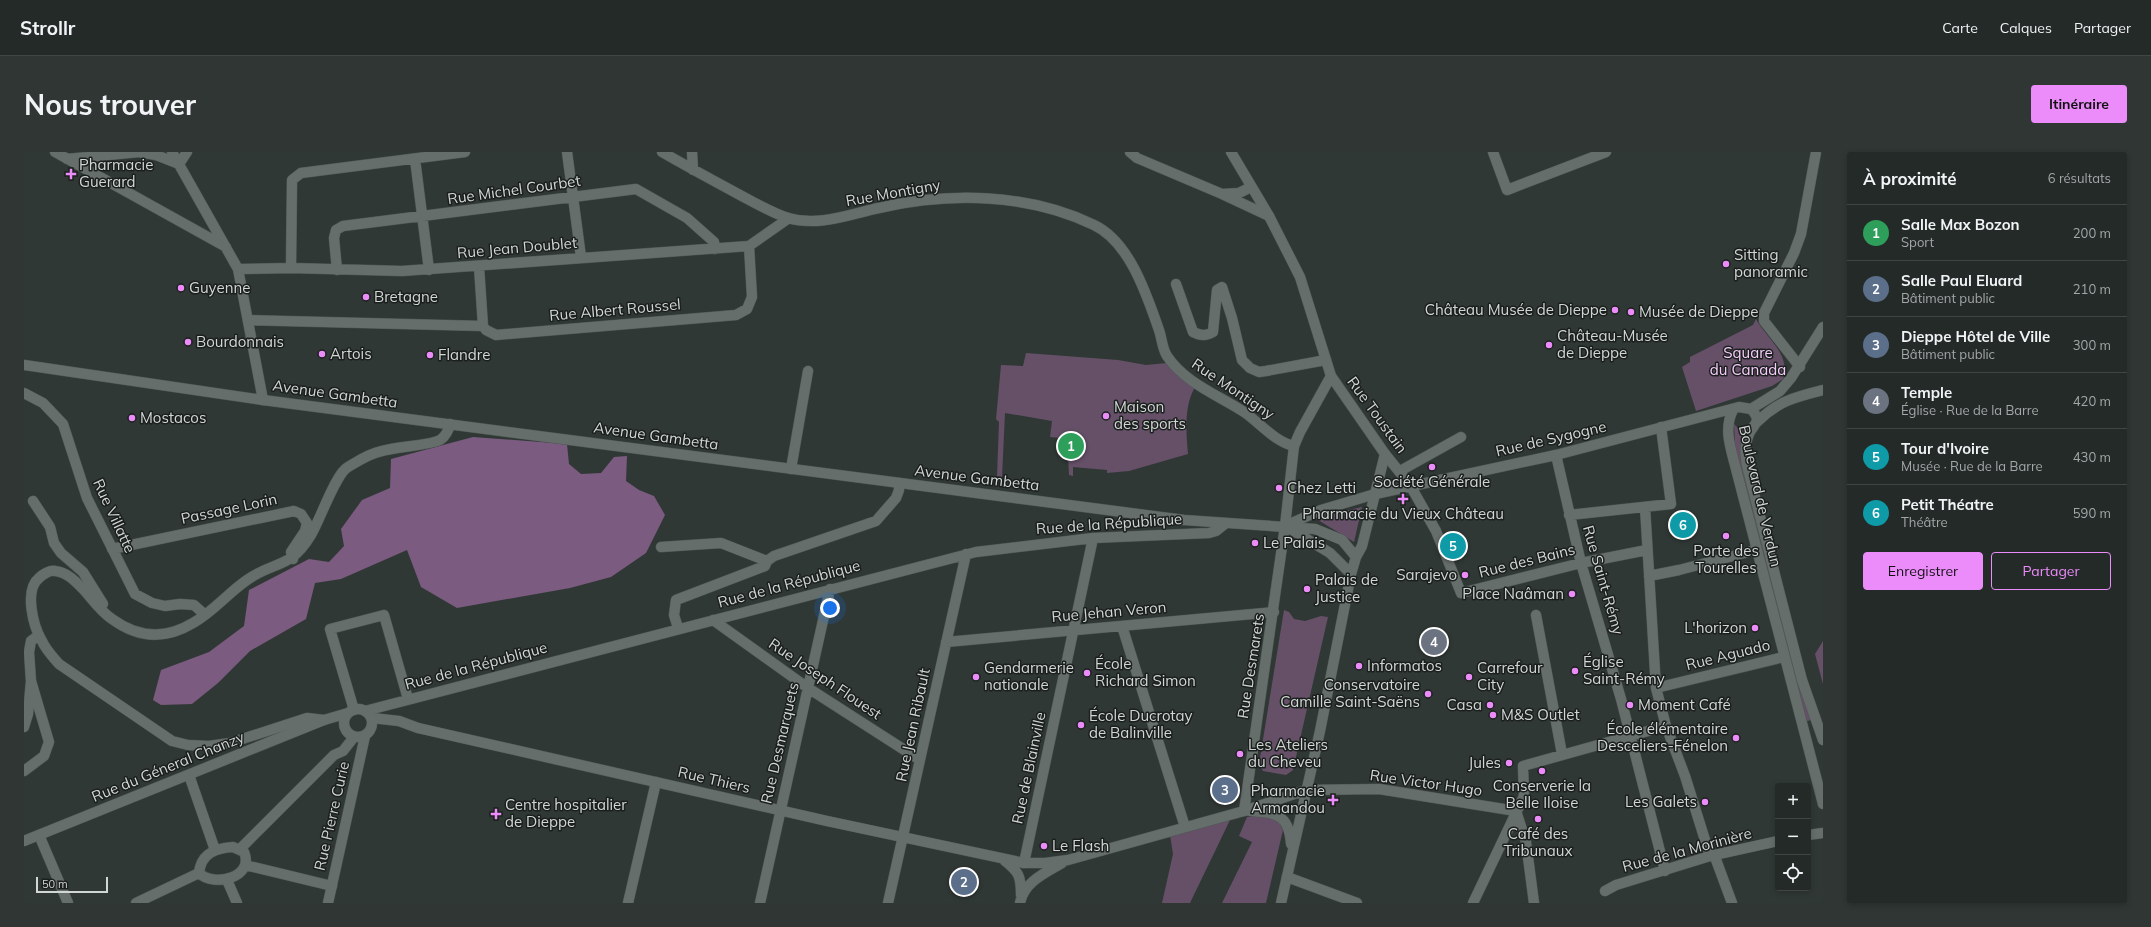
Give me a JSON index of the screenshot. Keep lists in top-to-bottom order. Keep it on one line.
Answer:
{"streets":{"street":["Rue Michel Courbet","Rue Montigny","Rue Jean Doublet","Rue Albert Roussel","Avenue Gambetta","Rue Toustain","Rue de Sygogne","Boulevard de Verdun","Passage Lorin","Rue Villatte","Rue de la République","Rue des Bains","Rue Saint-Rémy","Rue Jehan Veron","Rue Aguado","Rue Desmarets","Rue Joseph Flouest","Rue Jean Ribault","Rue Desmarquets","Rue du Géneral Chanzy","Rue de Blainville","Rue Thiers","Rue Victor Hugo","Rue Pierre Curie","Rue de la Morinière"]},"crossings":[["Rue Michel Courbet","Rue Jean Doublet"],["Rue Montigny","Rue Jean Doublet"],["Rue Montigny","Rue Desmarets"],["Rue Jean Doublet","Rue Albert Roussel"],["Avenue Gambetta","Rue de Sygogne"],["Avenue Gambetta","Rue de la République"],["Avenue Gambetta","Rue Desmarets"],["Rue Toustain","Rue de Sygogne"],["Rue Toustain","Rue des Bains"],["Rue Toustain","Rue Desmarets"],["Rue de Sygogne","Boulevard de Verdun"],["Rue de Sygogne","Rue Saint-Rémy"],["Rue de Sygogne","Rue Desmarets"],["Boulevard de Verdun","Rue Aguado"],["Passage Lorin","Rue Villatte"],["Rue de la République","Rue Joseph Flouest"],["Rue de la République","Rue Jean Ribault"],["Rue de la République","Rue Desmarquets"],["Rue de la République","Rue du Géneral Chanzy"],["Rue de la République","Rue de Blainville"],["Rue de la République","Rue Thiers"],["Rue de la République","Rue Pierre Curie"],["Rue des Bains","Rue Saint-Rémy"],["Rue Saint-Rémy","Rue de la Morinière"],["Rue Jehan Veron","Rue Desmarets"],["Rue Jehan Veron","Rue Jean Ribault"],["Rue Jehan Veron","Rue de Blainville"],["Rue Desmarets","Rue Victor Hugo"],["Rue Joseph Flouest","Rue Jean Ribault"],["Rue Joseph Flouest","Rue Desmarquets"],["Rue Jean Ribault","Rue Thiers"],["Rue Desmarquets","Rue Thiers"],["Rue du Géneral Chanzy","Rue Thiers"],["Rue du Géneral Chanzy","Rue Pierre Curie"],["Rue de Blainville","Rue Thiers"],["Rue Thiers","Rue Victor Hugo"],["Rue Thiers","Rue Pierre Curie"]],"parks":["Square du Canada"],"places":{"health":["Pharmacie Guerard","Pharmacie du Vieux Château","Pharmacie Armandou","Centre hospitalier de Dieppe"],"other":["Sitting panoramic","Guyenne","Bretagne","Château Musée de Dieppe","Musée de Dieppe","Bourdonnais","Château-Musée de Dieppe","Artois","Flandre","Maison des sports","Mostacos","Société Générale","Chez Letti","Porte des Tourelles","Le Palais","Sarajevo","Palais de Justice","Place Naâman","L'horizon","Informatos","Église Saint-Rémy","École Richard Simon","Gendarmerie nationale","Carrefour City","Conservatoire Camille Saint-Saëns","Casa","Moment Café","M&S Outlet","École Ducrotay de Balinville","École élémentaire Desceliers-Fénelon","Les Ateliers du Cheveu","Jules","Conserverie la Belle Iloise","Les Galets","Café des Tribunaux","Le Flash"]},"scale_bar":"50 m","page":{"header":"Strollr","nav":["Carte","Calques","Partager"],"buttons":["Itinéraire",["Enregistrer","Partager"]],"title":"Nous trouver","heading":["À proximité","6 résultats"],"list":[{"mark":"1","name":"Salle Max Bozon","note":"Sport","value":"200 m"},{"mark":"2","name":"Salle Paul Eluard","note":"Bâtiment public","value":"210 m"},{"mark":"3","name":"Dieppe Hôtel de Ville","note":"Bâtiment public","value":"300 m"},{"mark":"4","name":"Temple","note":"Église · Rue de la Barre","value":"420 m"},{"mark":"5","name":"Tour d'Ivoire","note":"Musée · Rue de la Barre","value":"430 m"},{"mark":"6","name":"Petit Théatre","note":"Théâtre","value":"590 m"}],"pins":["1","6","5","4","3","2"],"map_buttons":["+","−"],"scale":"50 m"}}
